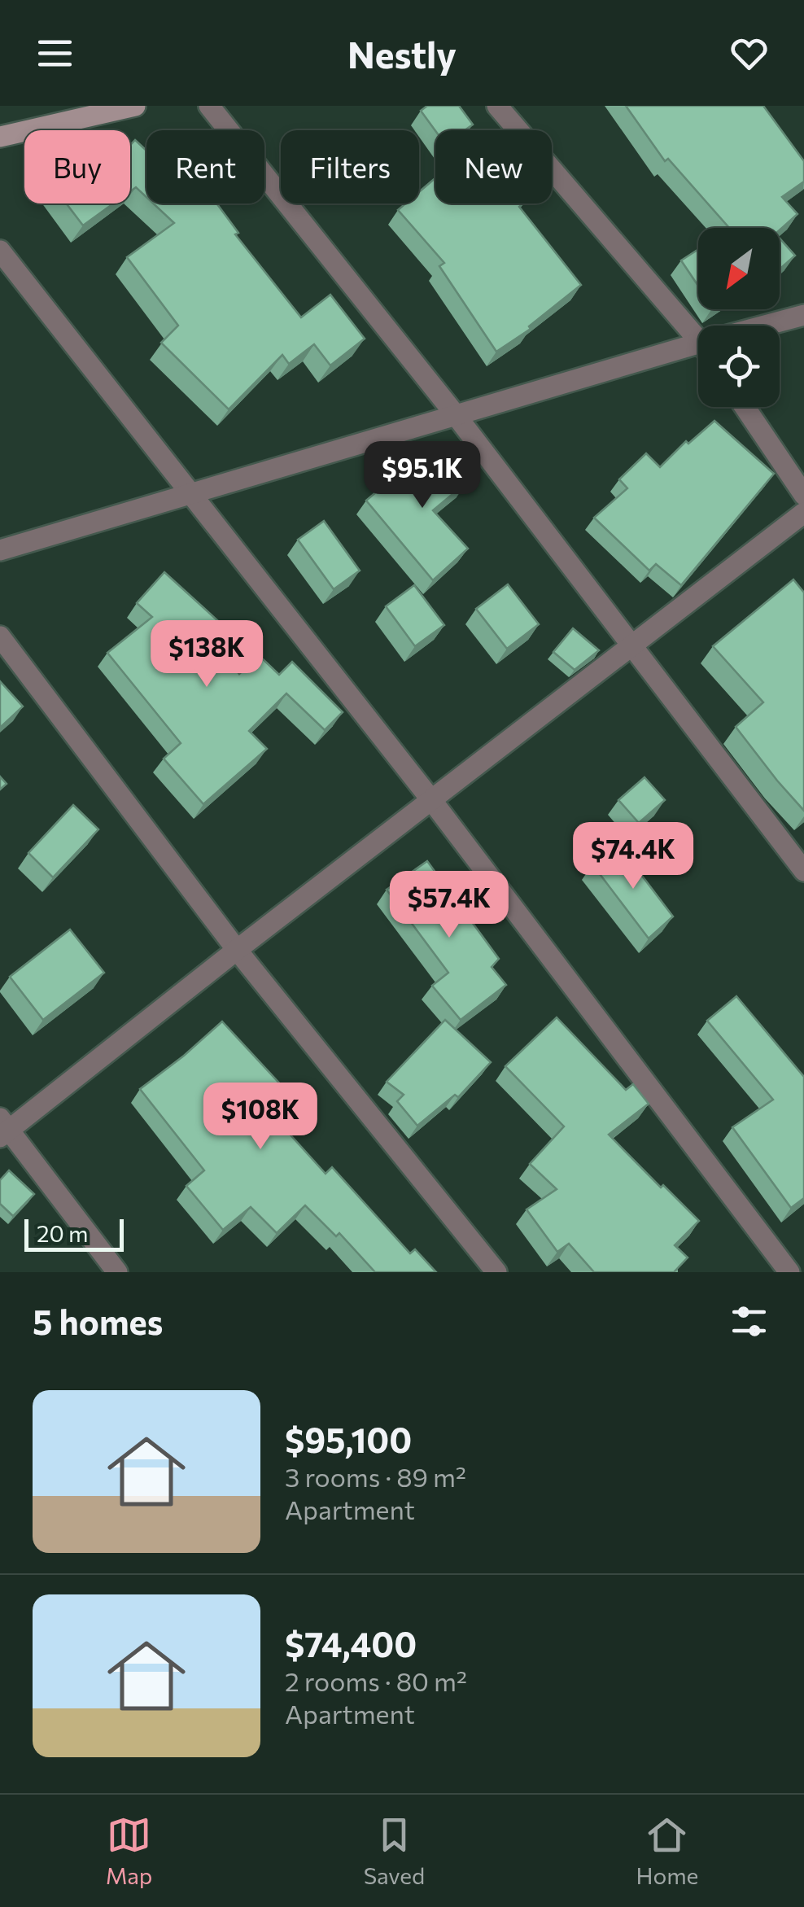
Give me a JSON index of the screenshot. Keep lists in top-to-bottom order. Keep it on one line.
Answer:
{"scale_bar":"20 m","north":"bottom left","page":{"header":"Nestly","chip":["Buy","Rent","Filters","New"],"price":["$95.1K","$138K","$74.4K","$57.4K","$108K"],"scale":"20 m","heading":"5 homes","list":[{"name":"$95,100","note":"3 rooms · 89 m² · Apartment"},{"name":"$74,400","note":"2 rooms · 80 m² · Apartment"}],"tabs":["Map","Saved","Home"]}}
